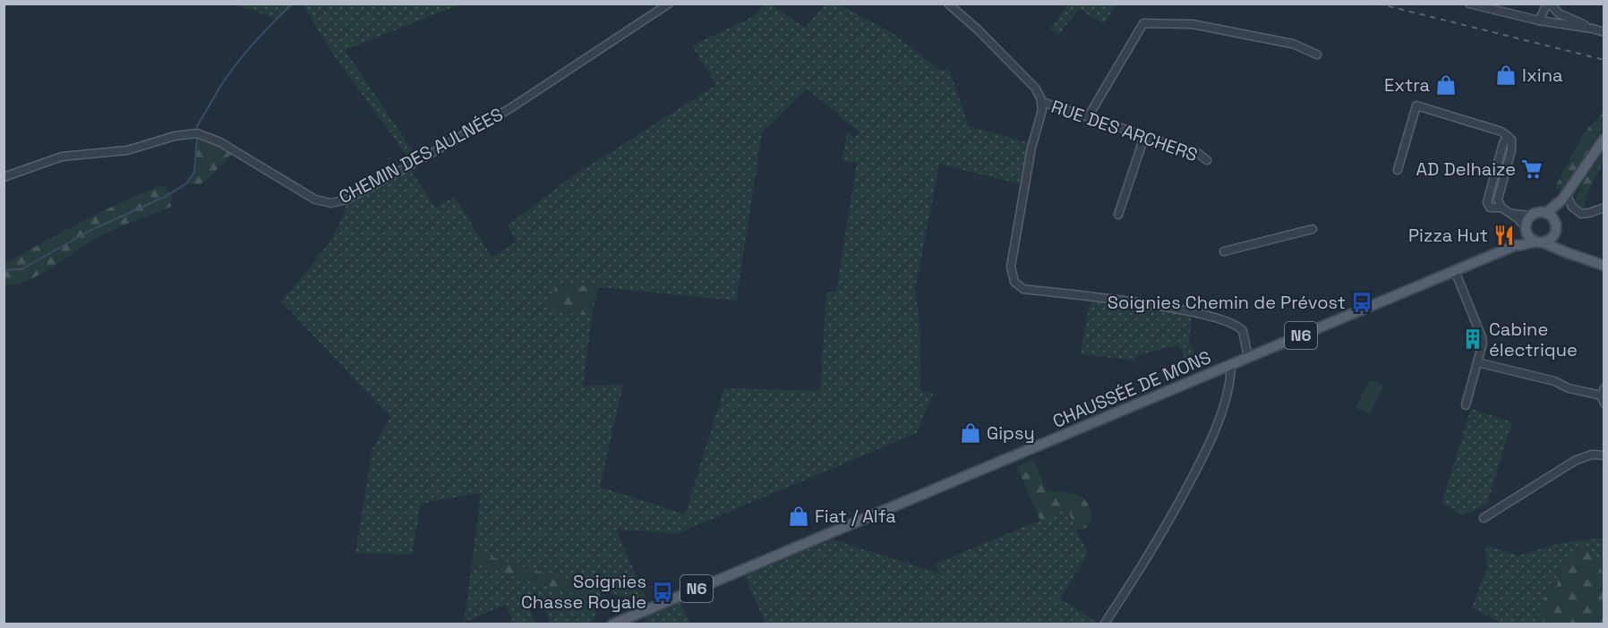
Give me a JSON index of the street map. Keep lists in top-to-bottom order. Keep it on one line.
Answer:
{"streets":{"main road":["N6","CHAUSSÉE DE MONS"],"street":["RUE DES ARCHERS","CHEMIN DES AULNÉES"]},"places":{"shop":["Ixina","Extra","Gipsy","Fiat / Alfa"],"supermarket":["AD Delhaize"],"restaurant":["Pizza Hut"],"bus stop":["Soignies Chemin de Prévost","Soignies Chasse Royale"],"building":["Cabine électrique"]}}
